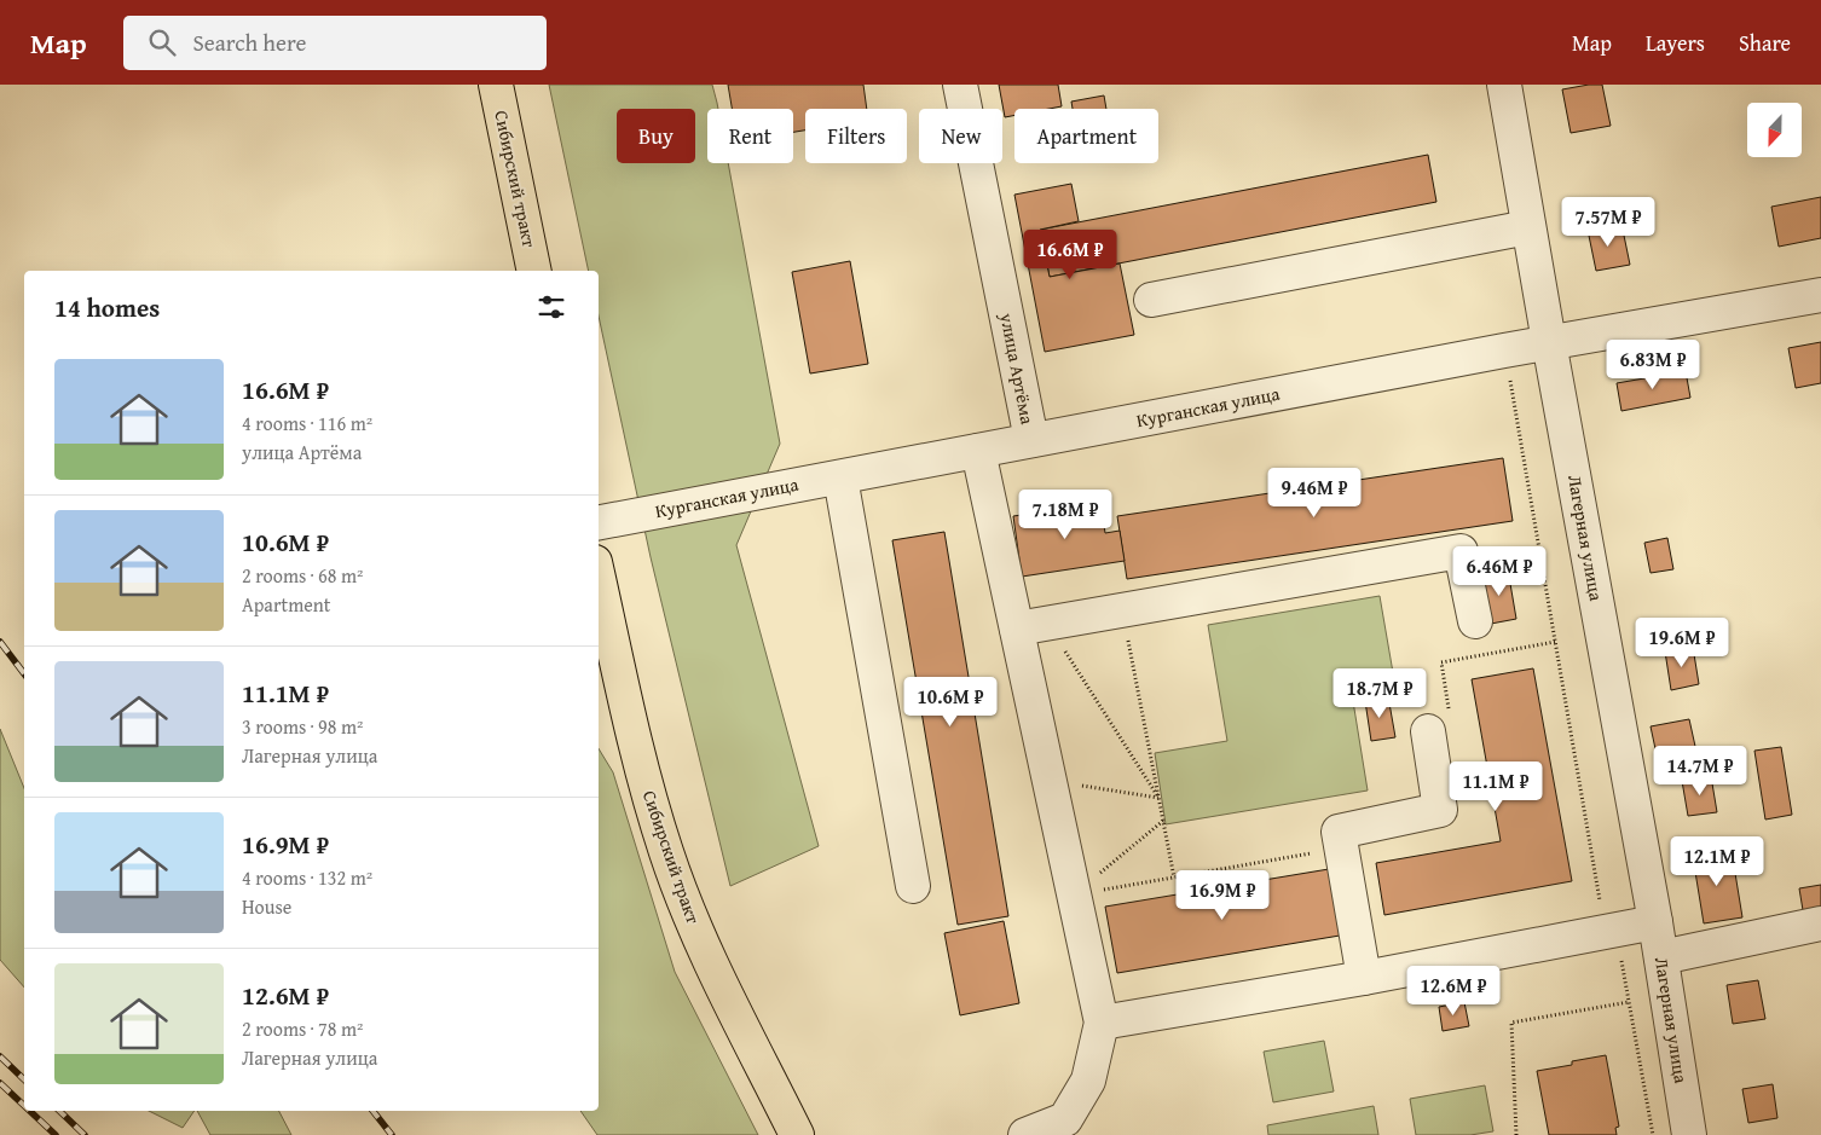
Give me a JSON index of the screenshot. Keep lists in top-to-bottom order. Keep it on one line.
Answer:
{"streets":{"main road":["Сибирский тракт"],"street":["улица Артёма","Курганская улица","Лагерная улица"]},"crossings":[["улица Артёма","Курганская улица"],["Курганская улица","Лагерная улица"]],"north":"bottom","page":{"header":"Map","search":"Search here","nav":["Map","Layers","Share"],"chip":["Buy","Rent","Filters","New","Apartment"],"price":["7.57M ₽","16.6M ₽","6.83M ₽","9.46M ₽","7.18M ₽","6.46M ₽","19.6M ₽","18.7M ₽","10.6M ₽","14.7M ₽","11.1M ₽","12.1M ₽","16.9M ₽","12.6M ₽"],"heading":"14 homes","list":[{"name":"16.6M ₽","note":"4 rooms · 116 m² · улица Артёма"},{"name":"10.6M ₽","note":"2 rooms · 68 m² · Apartment"},{"name":"11.1M ₽","note":"3 rooms · 98 m² · Лагерная улица"},{"name":"16.9M ₽","note":"4 rooms · 132 m² · House"},{"name":"12.6M ₽","note":"2 rooms · 78 m² · Лагерная улица"}]}}
